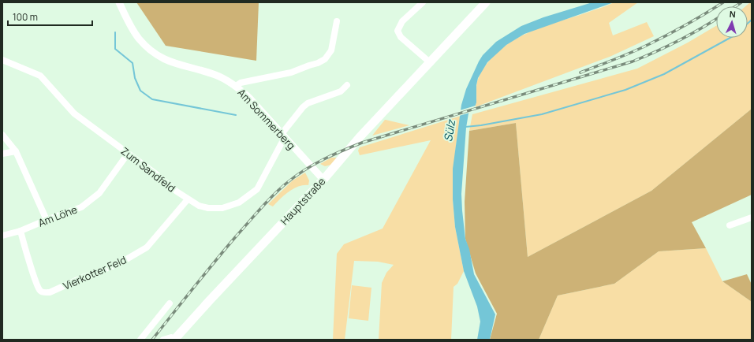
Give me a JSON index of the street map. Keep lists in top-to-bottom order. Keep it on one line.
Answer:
{"streets":{"main road":["Hauptstraße"],"street":["Am Sommerberg","Zum Sandfeld","Am Löhe","Vierkotter Feld"]},"crossings":[["Am Sommerberg","Zum Sandfeld"],["Am Sommerberg","Hauptstraße"],["Zum Sandfeld","Am Löhe"],["Zum Sandfeld","Vierkotter Feld"],["Am Löhe","Vierkotter Feld"]],"water":["Sülz"],"scale_bar":"100 m","north":"top"}
